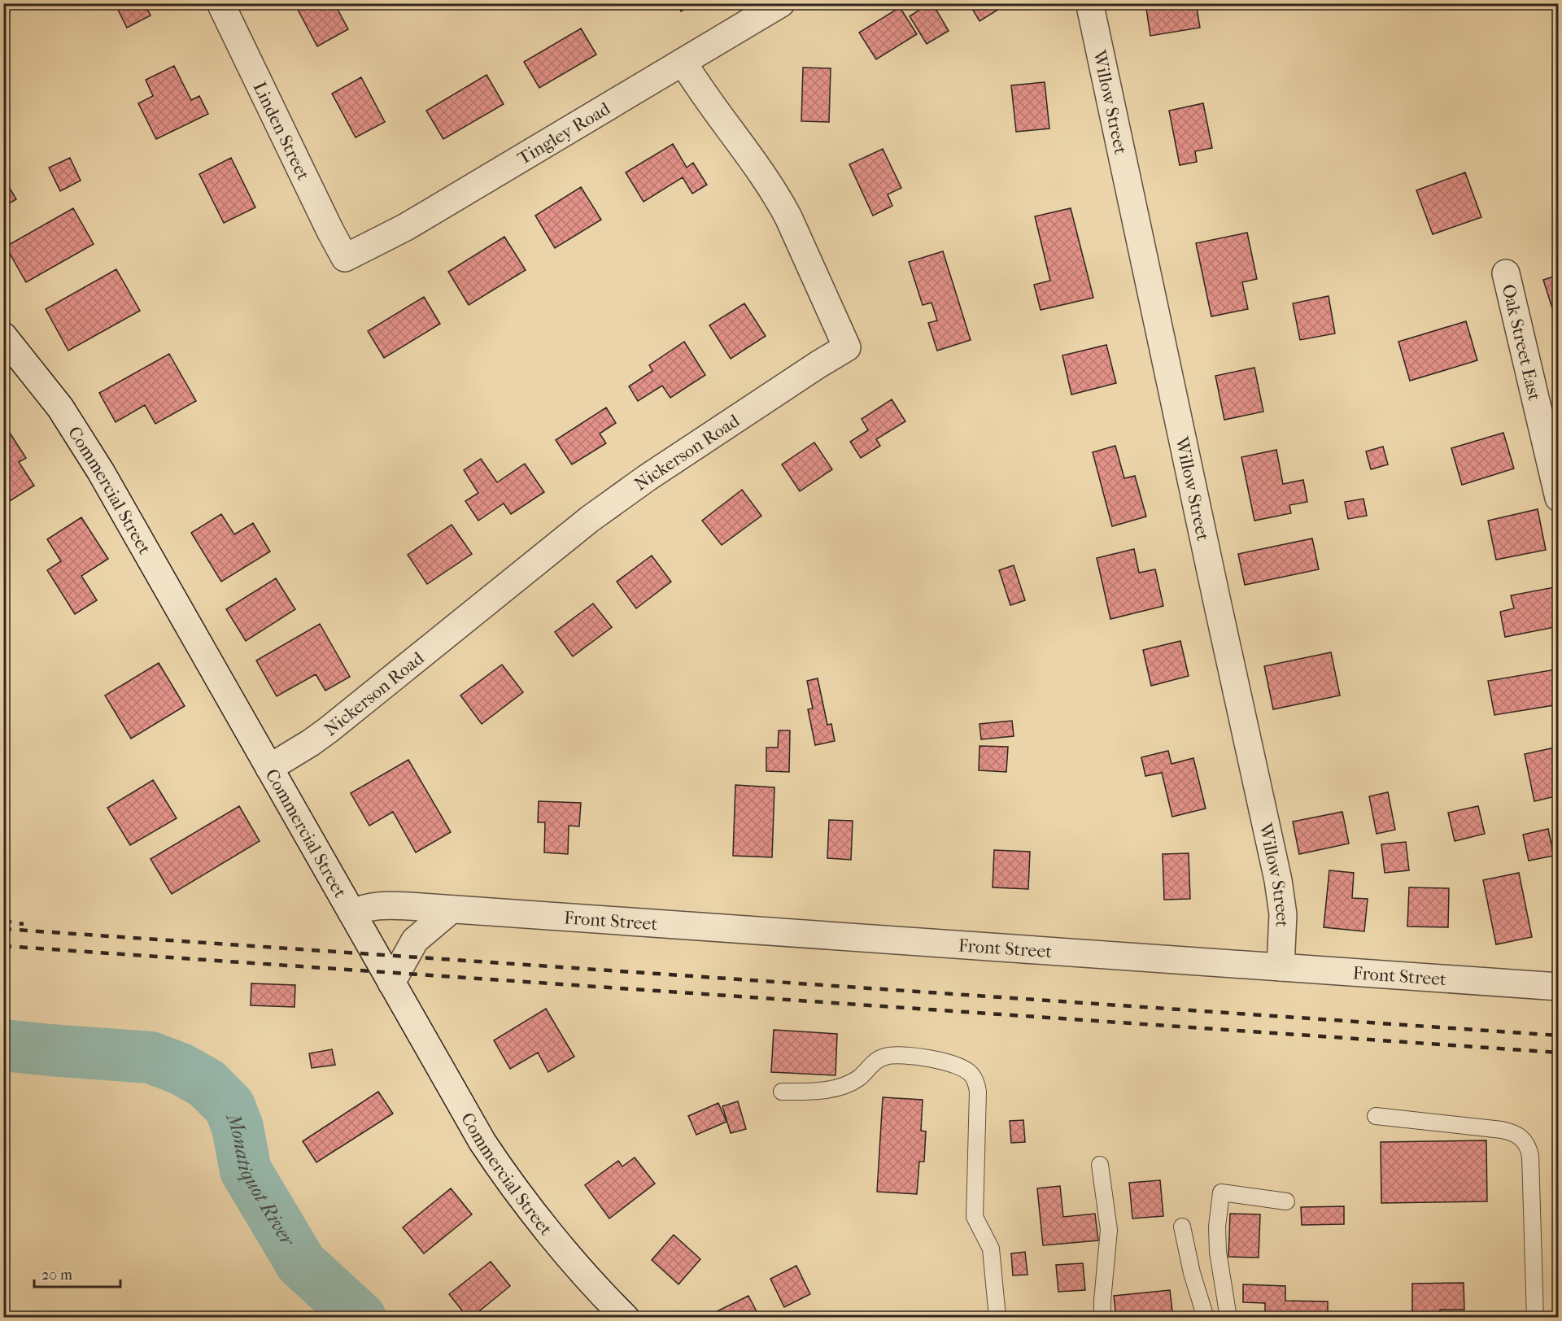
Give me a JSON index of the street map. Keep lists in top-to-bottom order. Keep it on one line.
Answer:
{"streets":{"street":["Willow Street","Linden Street","Tingley Road","Oak Street East","Nickerson Road","Commercial Street","Front Street"]},"crossings":[["Willow Street","Front Street"],["Linden Street","Tingley Road"],["Tingley Road","Nickerson Road"],["Nickerson Road","Commercial Street"],["Commercial Street","Front Street"]],"water":["Monatiquot River"],"scale_bar":"20 m"}
